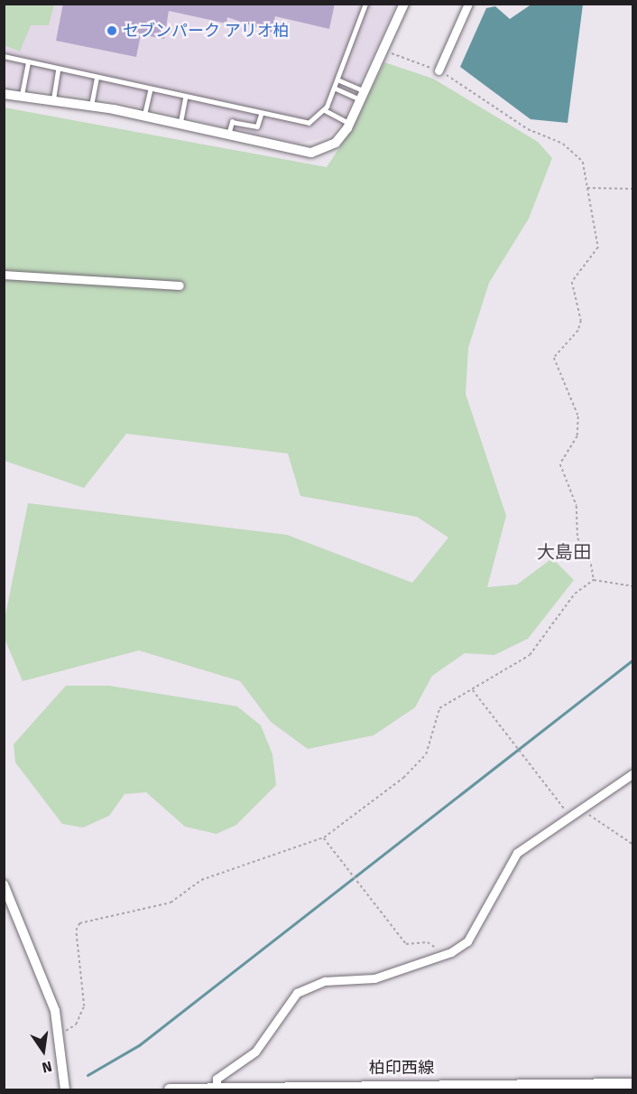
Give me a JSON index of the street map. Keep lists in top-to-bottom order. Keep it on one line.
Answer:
{"streets":{"main road":["柏印西線"]},"districts":["大島田"],"places":["セブンパーク アリオ柏"],"north":"bottom"}
